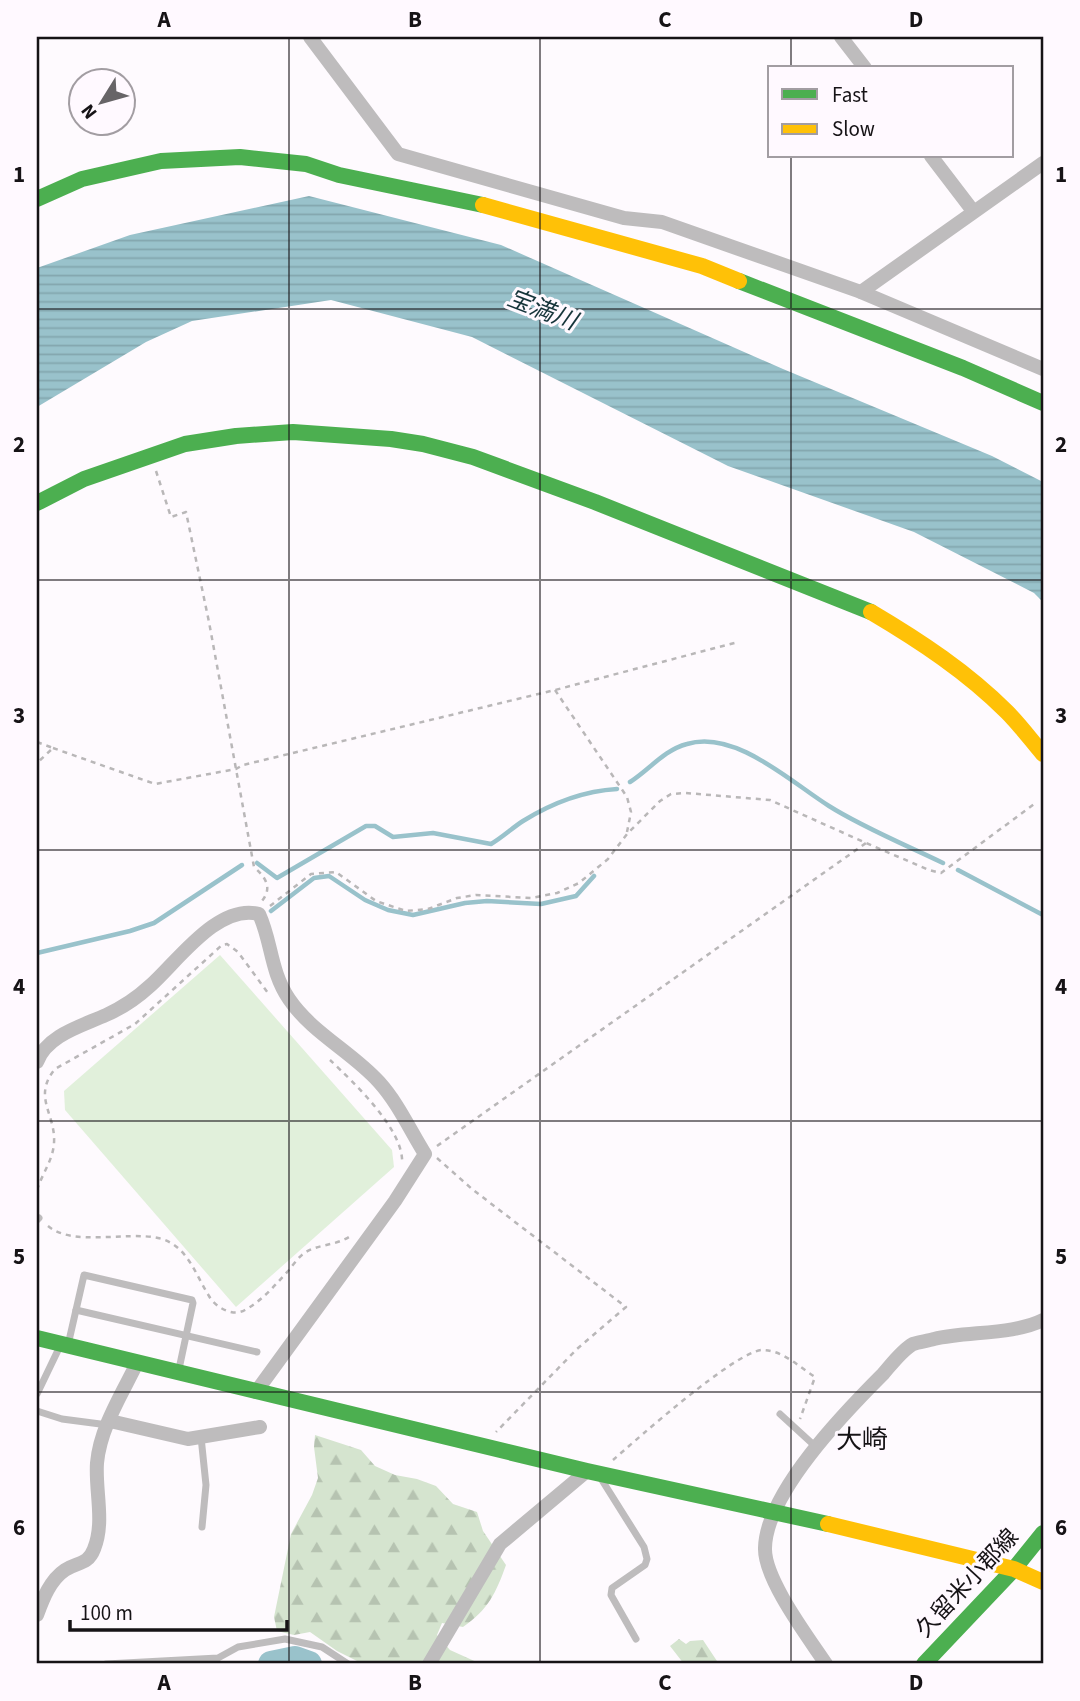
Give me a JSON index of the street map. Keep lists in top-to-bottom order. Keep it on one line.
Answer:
{"streets":{"street":["久留米小郡線"]},"districts":["大崎"],"water":["宝満川"],"legend":["Fast","Slow"],"scale_bar":"100 m","north":"bottom left","grid":{"columns":["A","B","C","D"],"rows":["1","2","3","4","5","6"]}}
